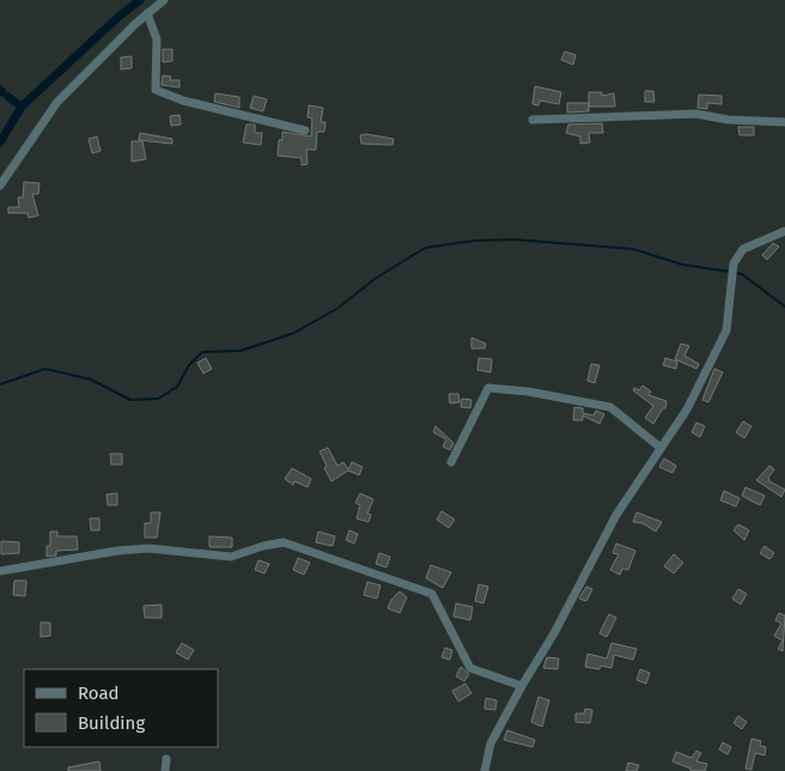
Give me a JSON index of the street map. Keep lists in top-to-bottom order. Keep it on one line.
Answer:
{"legend":["Road","Building"]}
